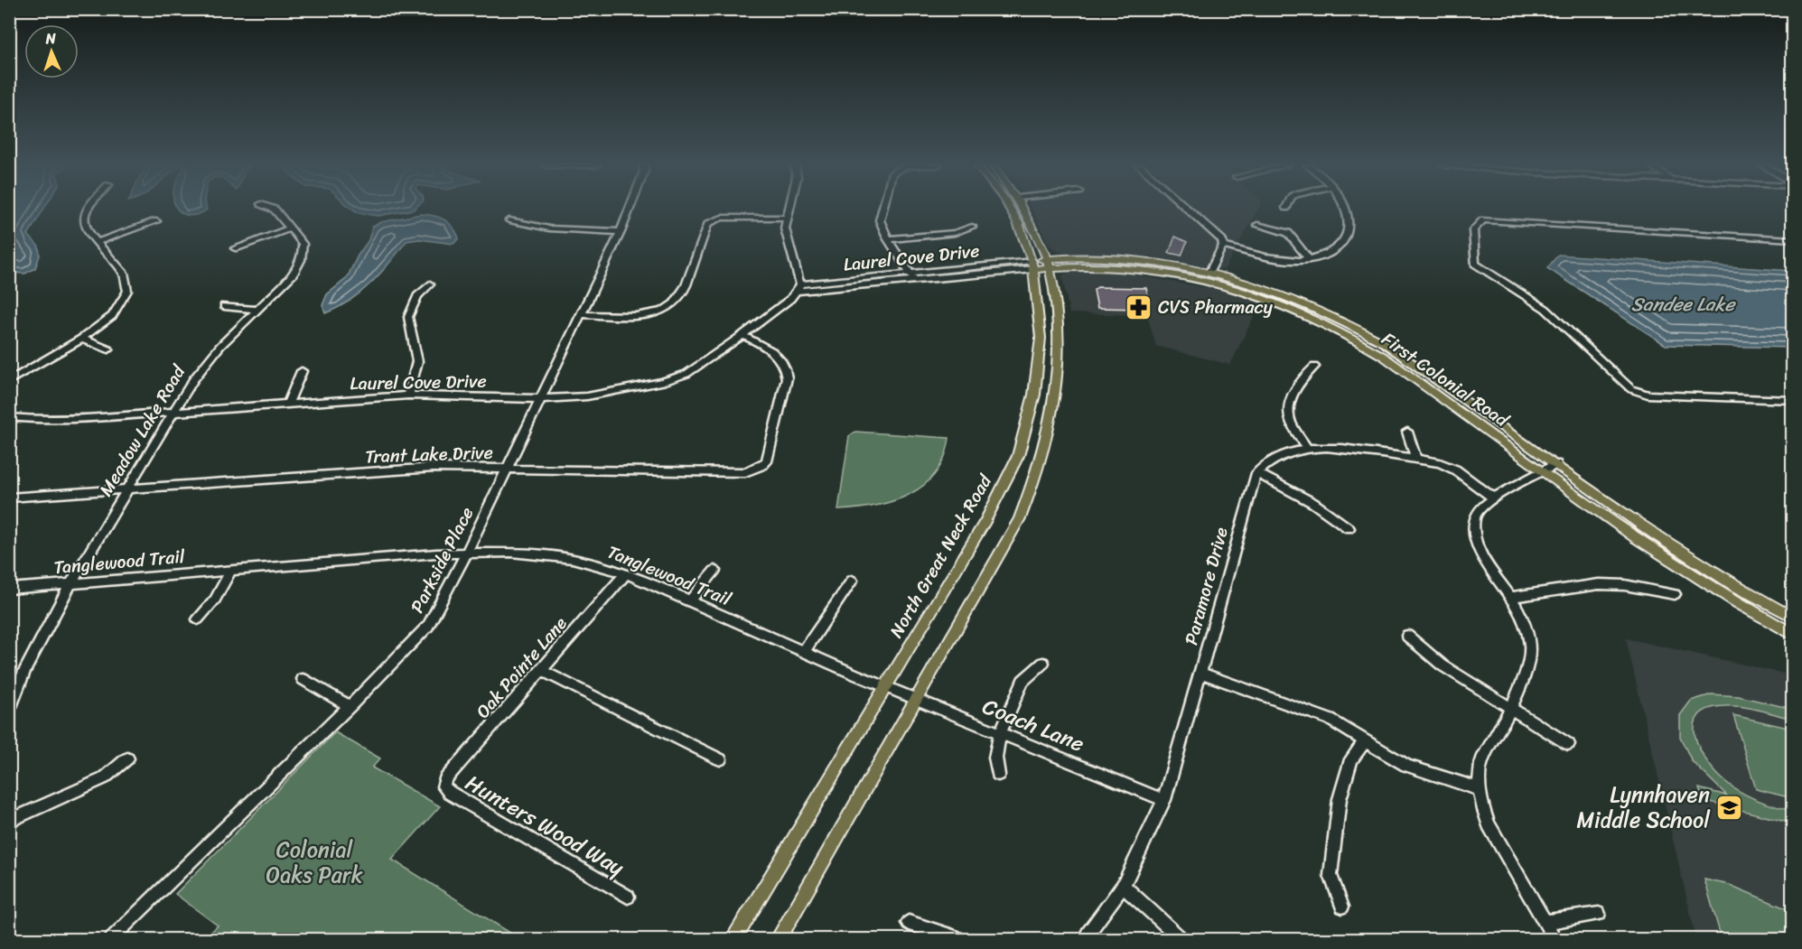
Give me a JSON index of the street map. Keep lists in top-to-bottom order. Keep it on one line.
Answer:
{"streets":{"main road":["First Colonial Road","North Great Neck Road"],"street":["Laurel Cove Drive","Meadow Lake Road","Trant Lake Drive","Parkside Place","Tanglewood Trail","Paramore Drive","Oak Pointe Lane","Coach Lane","Hunters Wood Way"]},"crossings":[["Laurel Cove Drive","First Colonial Road"],["Laurel Cove Drive","Meadow Lake Road"],["Laurel Cove Drive","Trant Lake Drive"],["Laurel Cove Drive","North Great Neck Road"],["Laurel Cove Drive","Parkside Place"],["First Colonial Road","North Great Neck Road"],["Meadow Lake Road","Trant Lake Drive"],["Meadow Lake Road","Tanglewood Trail"],["Trant Lake Drive","Parkside Place"],["North Great Neck Road","Tanglewood Trail"],["North Great Neck Road","Coach Lane"],["Parkside Place","Tanglewood Trail"],["Tanglewood Trail","Oak Pointe Lane"],["Tanglewood Trail","Coach Lane"],["Paramore Drive","Coach Lane"],["Oak Pointe Lane","Hunters Wood Way"]],"water":["Sandee Lake"],"parks":["Colonial Oaks Park"],"places":{"pharmacy":["CVS Pharmacy"],"school or university":["Lynnhaven Middle School"]},"north":"top"}
